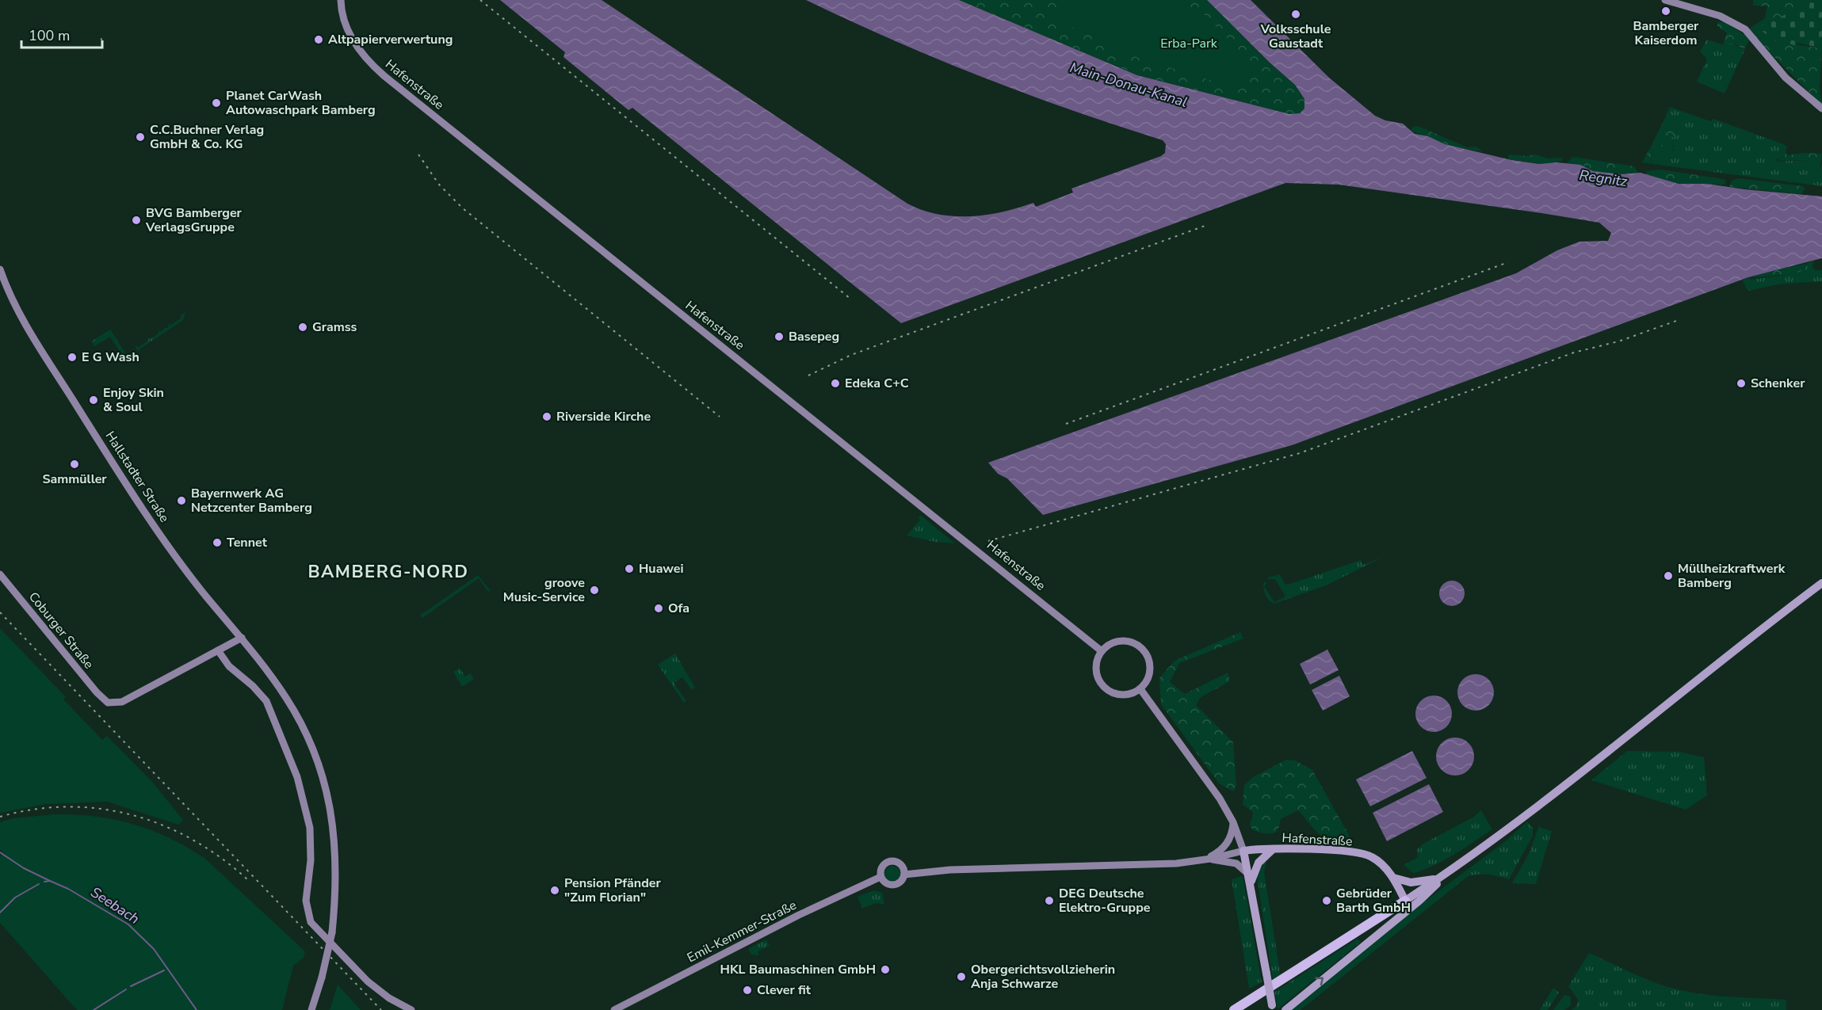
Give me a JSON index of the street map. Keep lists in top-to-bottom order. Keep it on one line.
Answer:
{"streets":{"main road":["Hafenstraße"],"street":["Hallstadter Straße","Coburger Straße","Emil-Kemmer-Straße"]},"districts":["BAMBERG-NORD"],"water":["Main-Donau-Kanal","Regnitz","Seebach"],"parks":["Erba-Park"],"places":["Bamberger Kaiserdom","Volksschule Gaustadt","Altpapierverwertung","Planet CarWash Autowaschpark Bamberg","C.C.Buchner Verlag GmbH & Co. KG","BVG Bamberger VerlagsGruppe","Gramss","Basepeg","E G Wash","Edeka C+C","Schenker","Enjoy Skin & Soul","Riverside Kirche","Sammüller","Bayernwerk AG Netzcenter Bamberg","Tennet","Huawei","Müllheizkraftwerk Bamberg","groove Music-Service","Ofa","Pension Pfänder \"Zum Florian\"","DEG Deutsche Elektro-Gruppe","Gebrüder Barth GmbH","HKL Baumaschinen GmbH","Obergerichtsvollzieherin Anja Schwarze","Clever fit"],"scale_bar":"100 m"}
